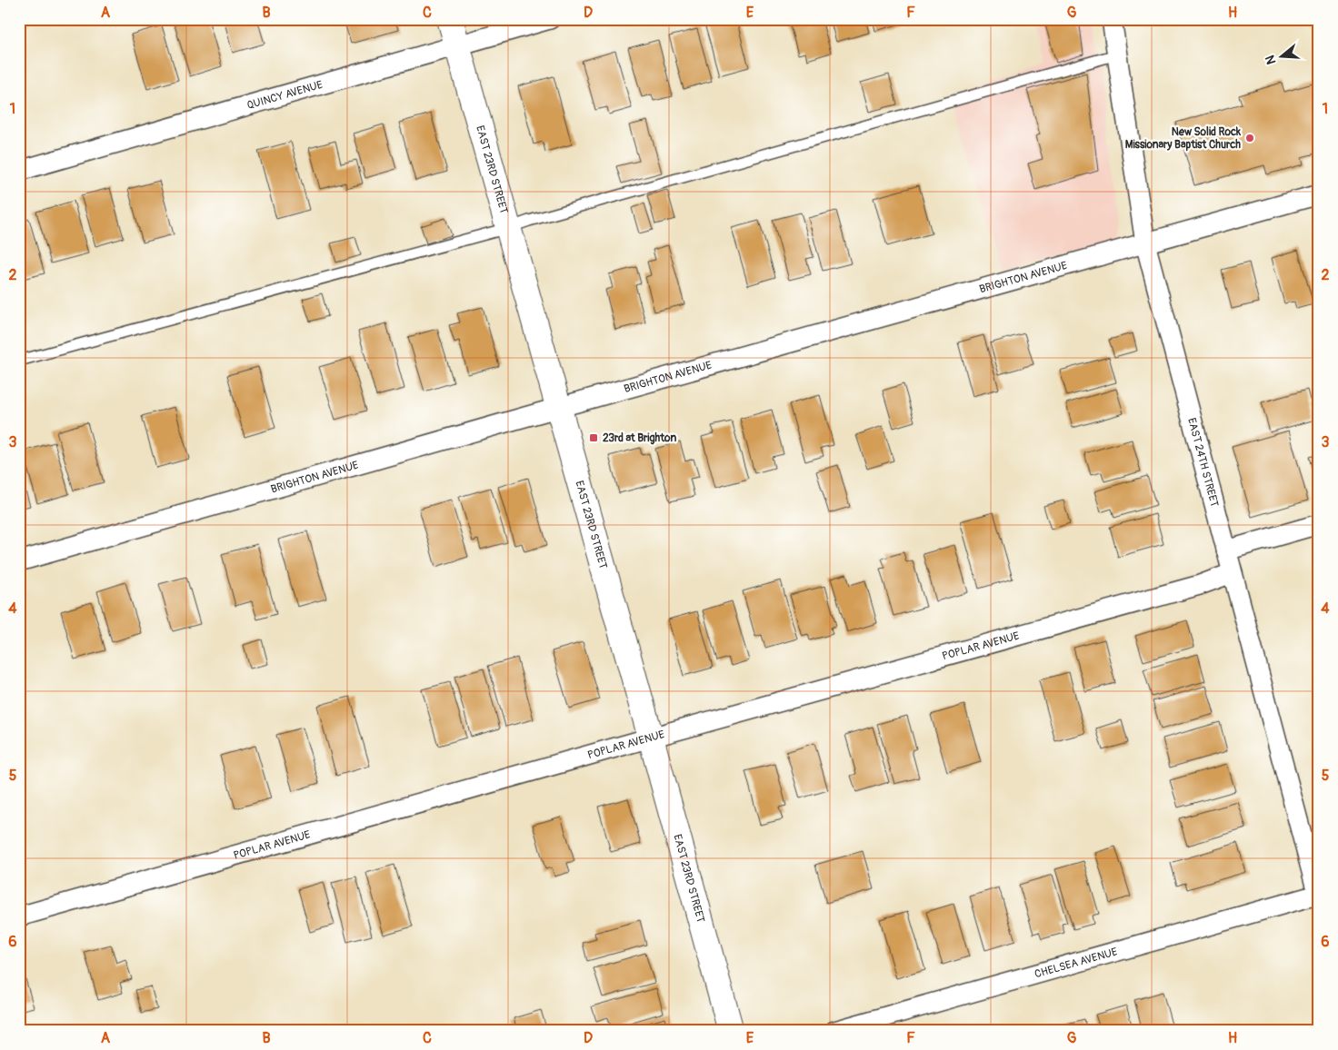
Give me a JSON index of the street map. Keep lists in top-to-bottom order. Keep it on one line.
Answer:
{"streets":{"main road":["EAST 23RD STREET"],"street":["QUINCY AVENUE","BRIGHTON AVENUE","EAST 24TH STREET","POPLAR AVENUE","CHELSEA AVENUE"]},"crossings":[["QUINCY AVENUE","EAST 23RD STREET"],["EAST 23RD STREET","BRIGHTON AVENUE"],["EAST 23RD STREET","POPLAR AVENUE"],["BRIGHTON AVENUE","EAST 24TH STREET"],["EAST 24TH STREET","POPLAR AVENUE"],["EAST 24TH STREET","CHELSEA AVENUE"]],"places":{"other":["New Solid Rock Missionary Baptist Church"],"transit":["23rd at Brighton"]},"north":"left","grid":{"columns":["A","B","C","D","E","F","G","H"],"rows":["1","2","3","4","5","6"]}}
